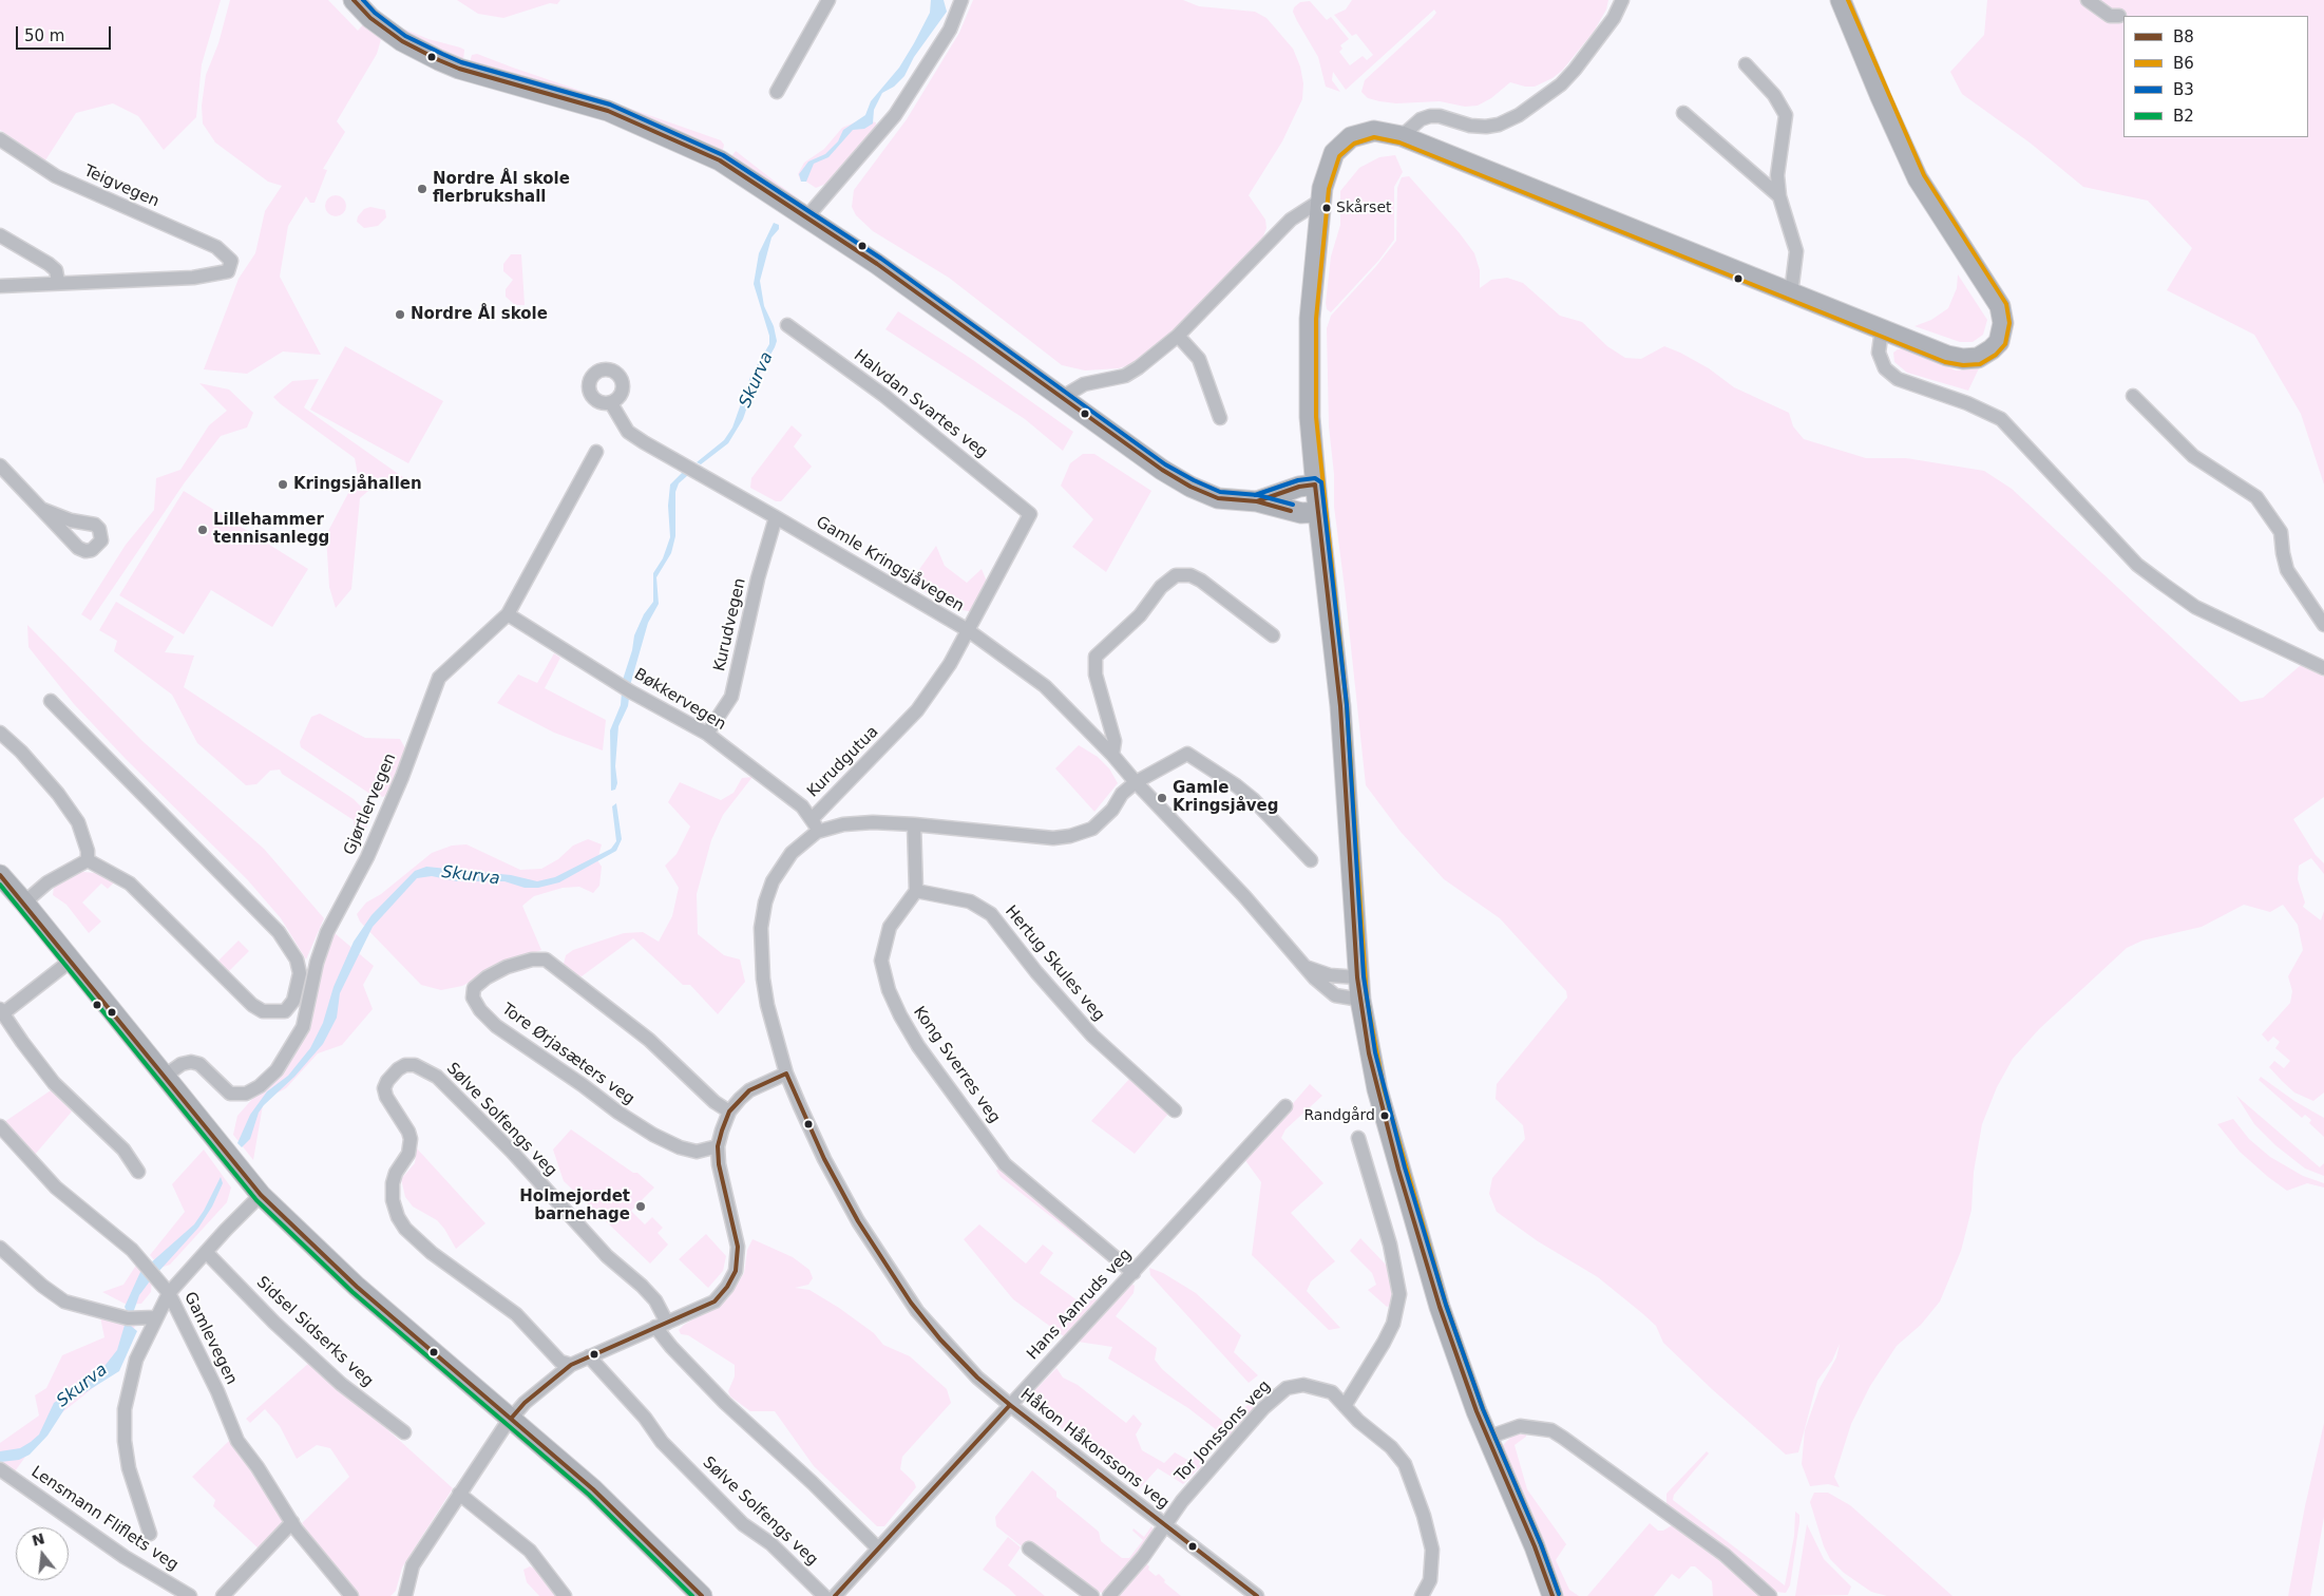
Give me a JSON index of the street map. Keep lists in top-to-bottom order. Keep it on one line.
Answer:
{"streets":{"street":["Teigvegen","Halvdan Svartes veg","Gamle Kringsjåvegen","Kurudvegen","Bøkkervegen","Kurudgutua","Gjørtlervegen","Hertug Skules veg","Tore Ørjasæters veg","Kong Sverres veg","Sølve Solfengs veg","Hans Aanruds veg","Sidsel Sidserks veg","Gamlevegen","Tor Jonssons veg","Håkon Håkonssons veg","Lensmann Fliflets veg"]},"crossings":[["Halvdan Svartes veg","Kurudgutua"],["Gamle Kringsjåvegen","Kurudvegen"],["Gamle Kringsjåvegen","Kurudgutua"],["Gamle Kringsjåvegen","Håkon Håkonssons veg"],["Kurudvegen","Bøkkervegen"],["Bøkkervegen","Kurudgutua"],["Bøkkervegen","Gjørtlervegen"],["Hertug Skules veg","Kong Sverres veg"],["Kong Sverres veg","Hans Aanruds veg"],["Sølve Solfengs veg","Hans Aanruds veg"],["Hans Aanruds veg","Håkon Håkonssons veg"],["Tor Jonssons veg","Håkon Håkonssons veg"]],"water":["Skurva"],"places":["Nordre Ål skole flerbrukshall","Skårset","Nordre Ål skole","Kringsjåhallen","Lillehammer tennisanlegg","Gamle Kringsjåveg","Randgård","Holmejordet barnehage"],"lines":["transit line B8","transit line B6","transit line B3","transit line B2"],"legend":["B8","B6","B3","B2"],"scale_bar":"50 m","north":"top"}
